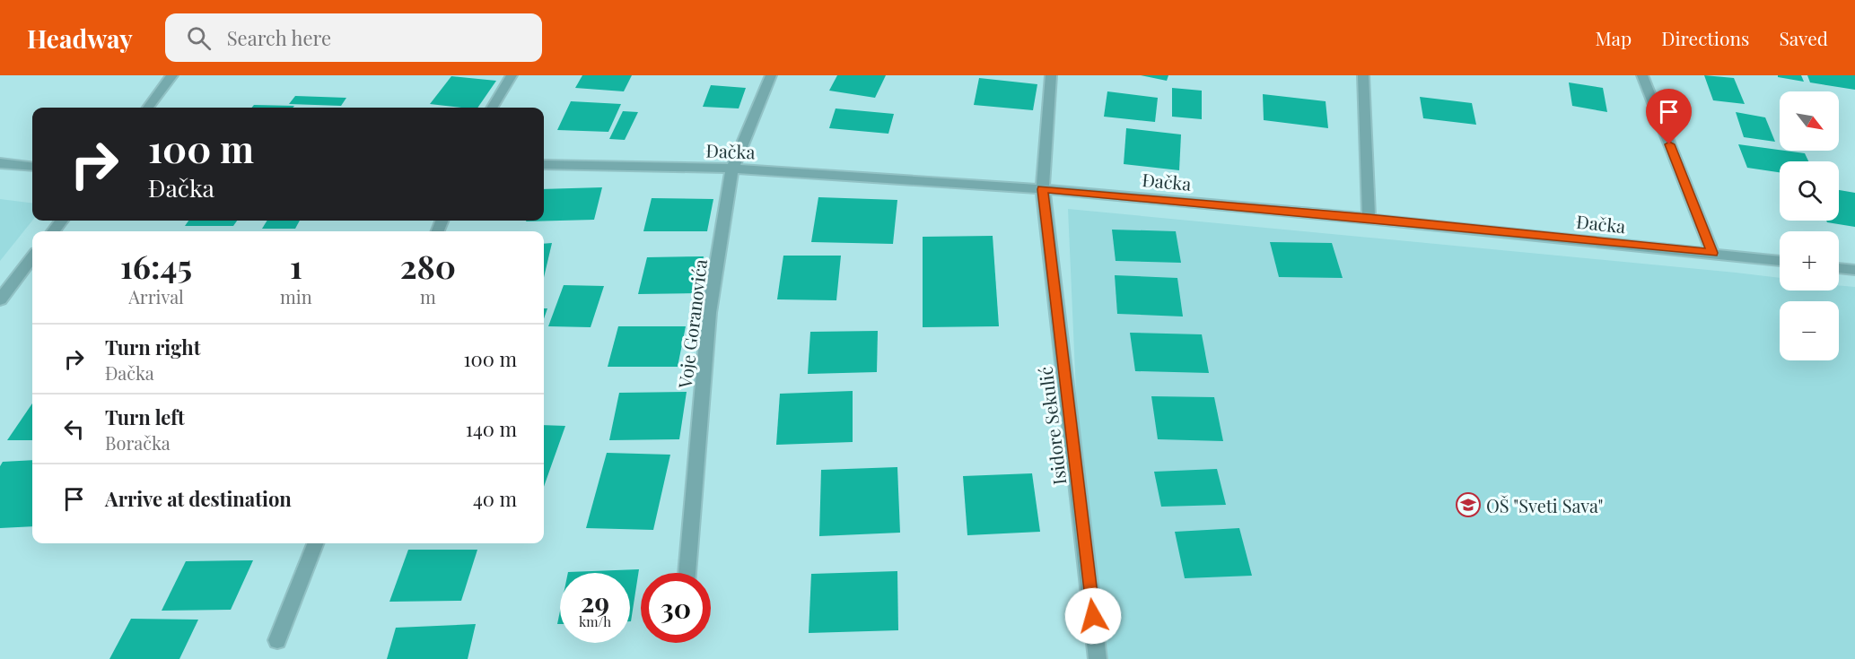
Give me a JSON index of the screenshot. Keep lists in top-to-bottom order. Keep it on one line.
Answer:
{"streets":{"street":["Đačka","Voje Goranovića","Isidore Sekulić"]},"crossings":[["Đačka","Voje Goranovića"],["Đačka","Isidore Sekulić"]],"places":{"school or university":["OŠ \"Sveti Sava\""]},"north":"bottom right","page":{"header":"Headway","search":"Search here","nav":["Map","Directions","Saved"],"map_buttons":["+","−"],"turn":["100 m","Đačka"],"eta":["16:45","Arrival","1","min","280","m"],"list":[{"name":"Turn right","note":"Đačka","value":"100 m"},{"name":"Turn left","note":"Boračka","value":"140 m"},{"name":"Arrive at destination","value":"40 m"}],"speed":"29 km/h","limit":"30"}}
